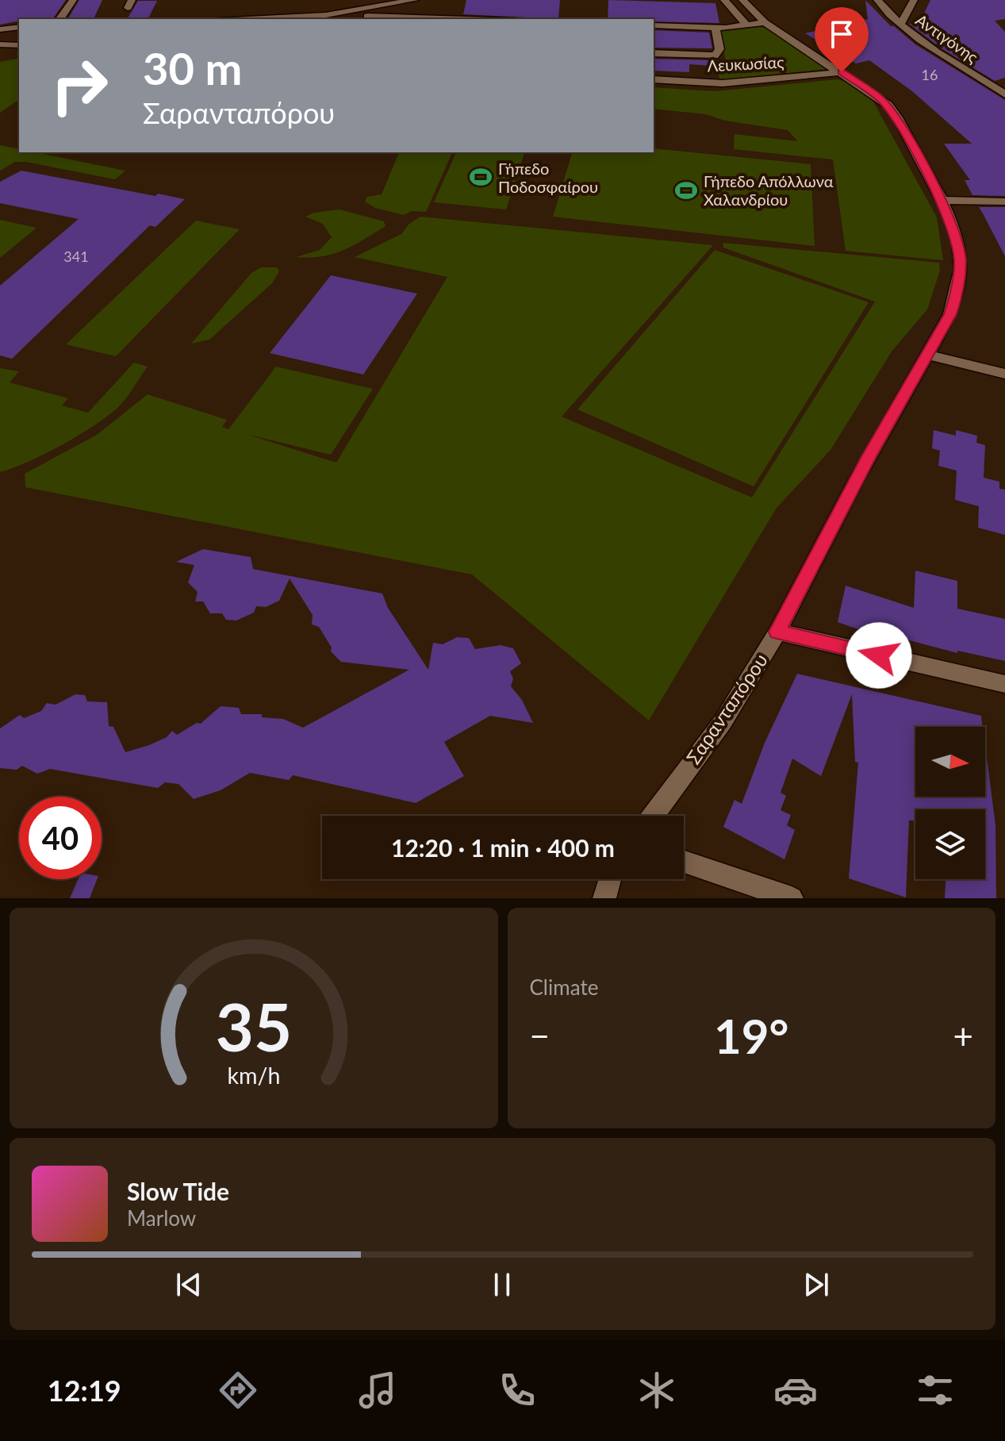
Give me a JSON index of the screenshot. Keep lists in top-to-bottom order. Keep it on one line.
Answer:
{"streets":{"street":["Αντιγόνης","Λευκωσίας","Σαρανταπόρου"]},"crossings":[["Λευκωσίας","Σαρανταπόρου"]],"places":{"sports":["Γήπεδο Ποδοσφαίρου","Γήπεδο Απόλλωνα Χαλανδρίου"]},"house_numbers":["16","341"],"north":"right","page":{"turn":["30 m","Σαρανταπόρου"],"limit":"40","trip":"12:20 · 1 min · 400 m","tile":"Climate","heat":["−","19°","+"],"song":["Slow Tide","Marlow"],"tabs":"12:19","gauge":["35","km/h"]}}
